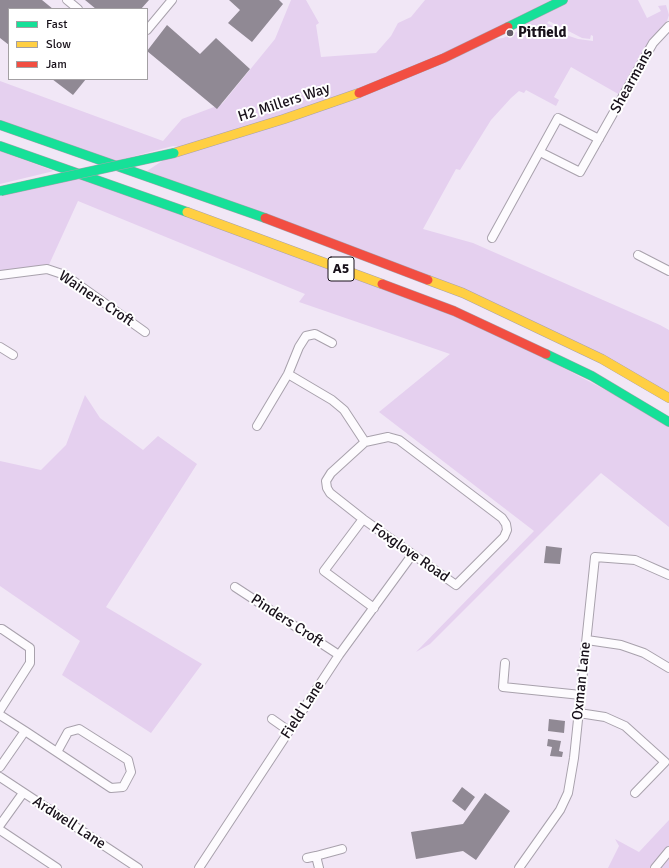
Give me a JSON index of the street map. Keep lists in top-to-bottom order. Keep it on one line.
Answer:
{"streets":{"main road":["H2 Millers Way","A5"],"street":["Shearmans","Wainers Croft","Foxglove Road","Pinders Croft","Oxman Lane","Field Lane","Ardwell Lane"]},"crossings":[["Foxglove Road","Field Lane"],["Pinders Croft","Field Lane"]],"places":["Pitfield"],"legend":["Fast","Slow","Jam"]}
